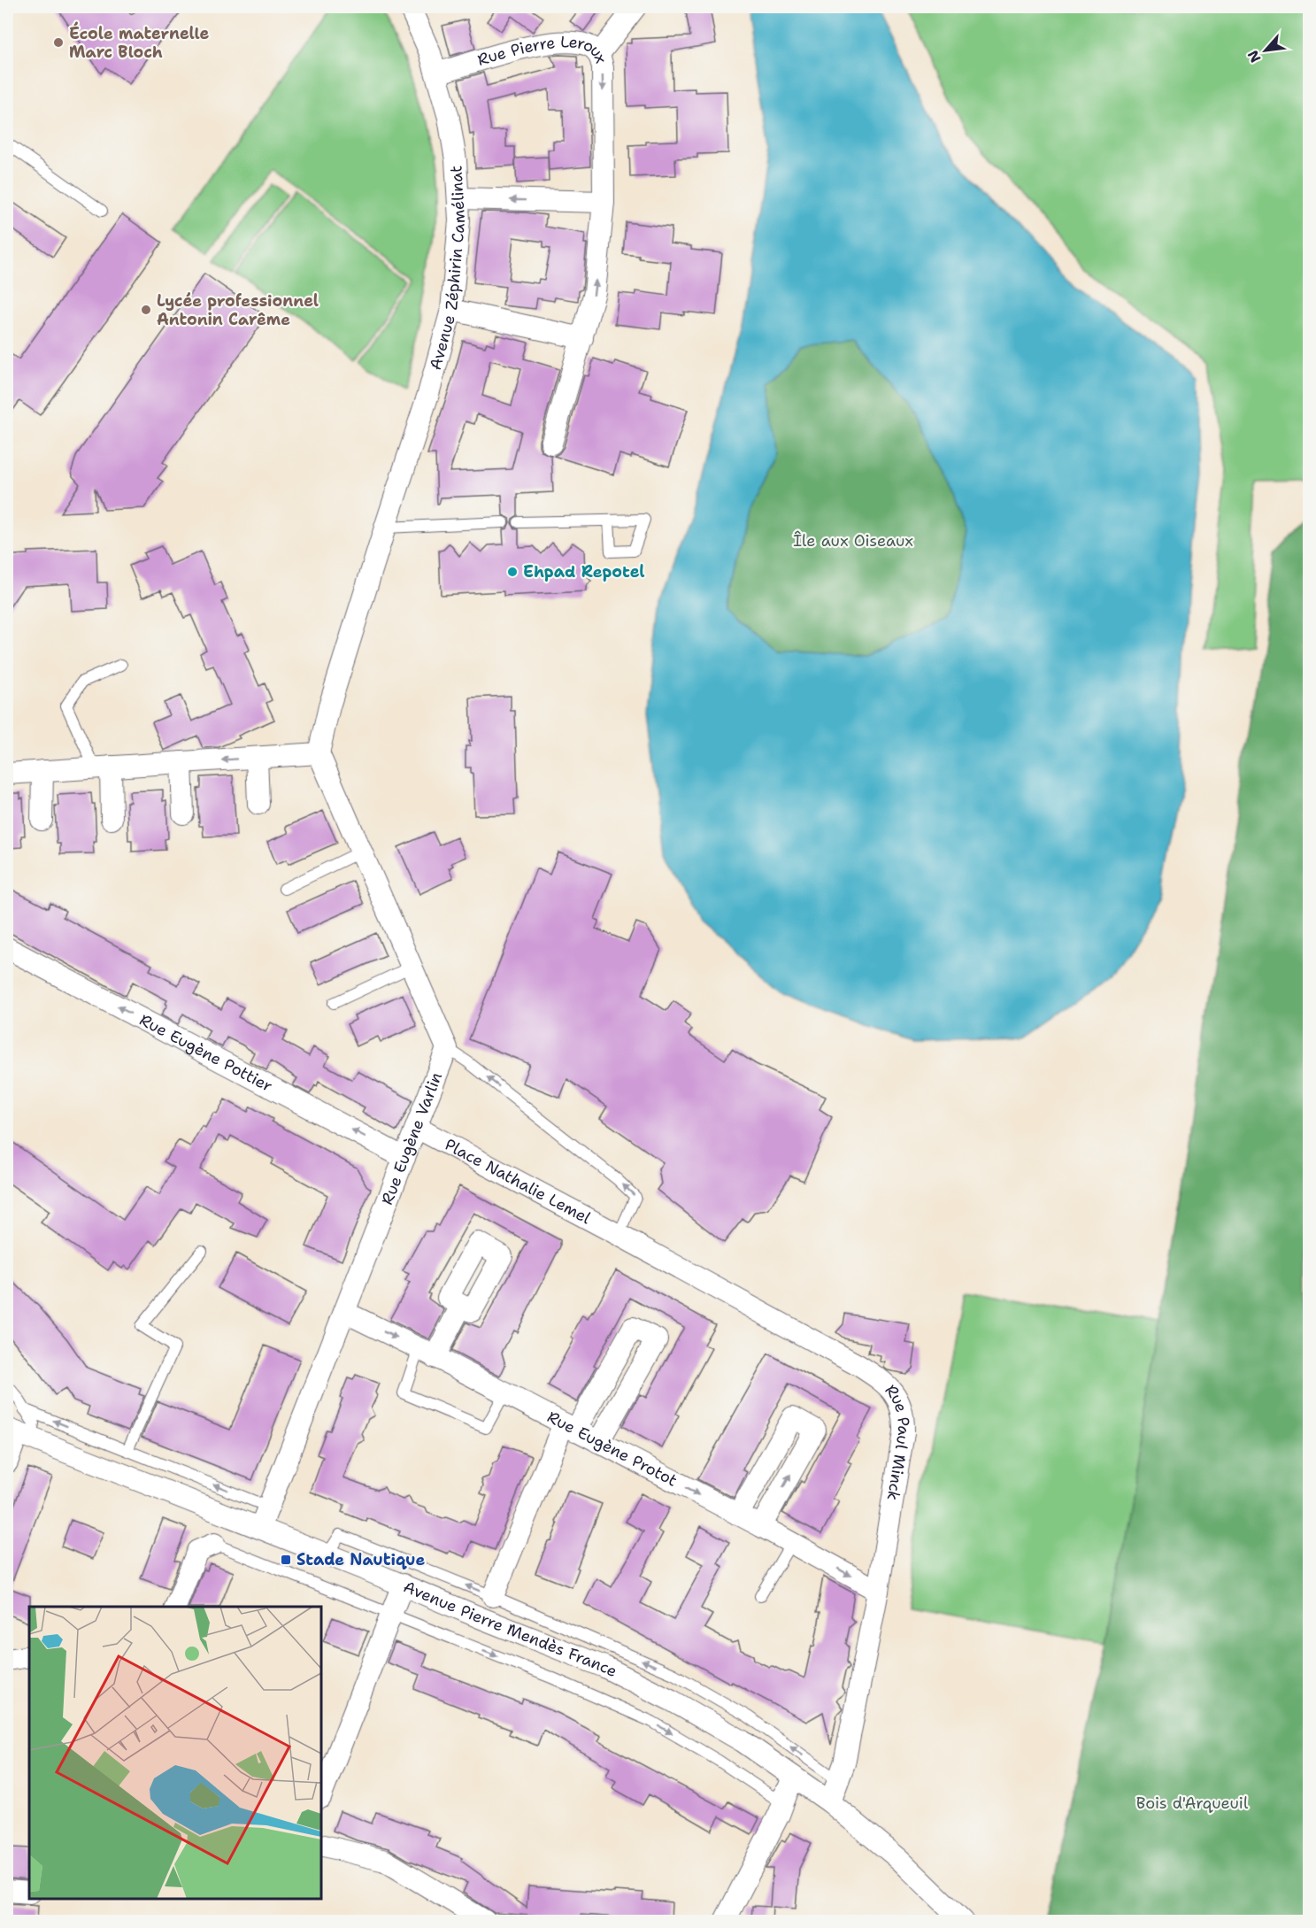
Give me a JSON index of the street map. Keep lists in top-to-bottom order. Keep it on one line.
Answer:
{"streets":{"street":["Rue Pierre Leroux","Avenue Zéphirin Camélinat","Rue Eugène Pottier","Rue Eugène Varlin","Place Nathalie Lemel","Rue Paul Minck","Rue Eugène Protot","Avenue Pierre Mendès France"]},"crossings":[["Rue Pierre Leroux","Avenue Zéphirin Camélinat"],["Rue Eugène Pottier","Rue Eugène Varlin"],["Rue Eugène Varlin","Place Nathalie Lemel"],["Rue Eugène Varlin","Rue Eugène Protot"],["Rue Eugène Varlin","Avenue Pierre Mendès France"],["Place Nathalie Lemel","Rue Paul Minck"],["Rue Paul Minck","Rue Eugène Protot"],["Rue Paul Minck","Avenue Pierre Mendès France"]],"one_way":["Rue Eugène Pottier","Rue Eugène Protot"],"parks":["Île aux Oiseaux","Bois d'Arqueuil"],"places":{"other":["École maternelle Marc Bloch","Lycée professionnel Antonin Carême","Ehpad Repotel"],"transit":["Stade Nautique"]},"north":"bottom left"}
